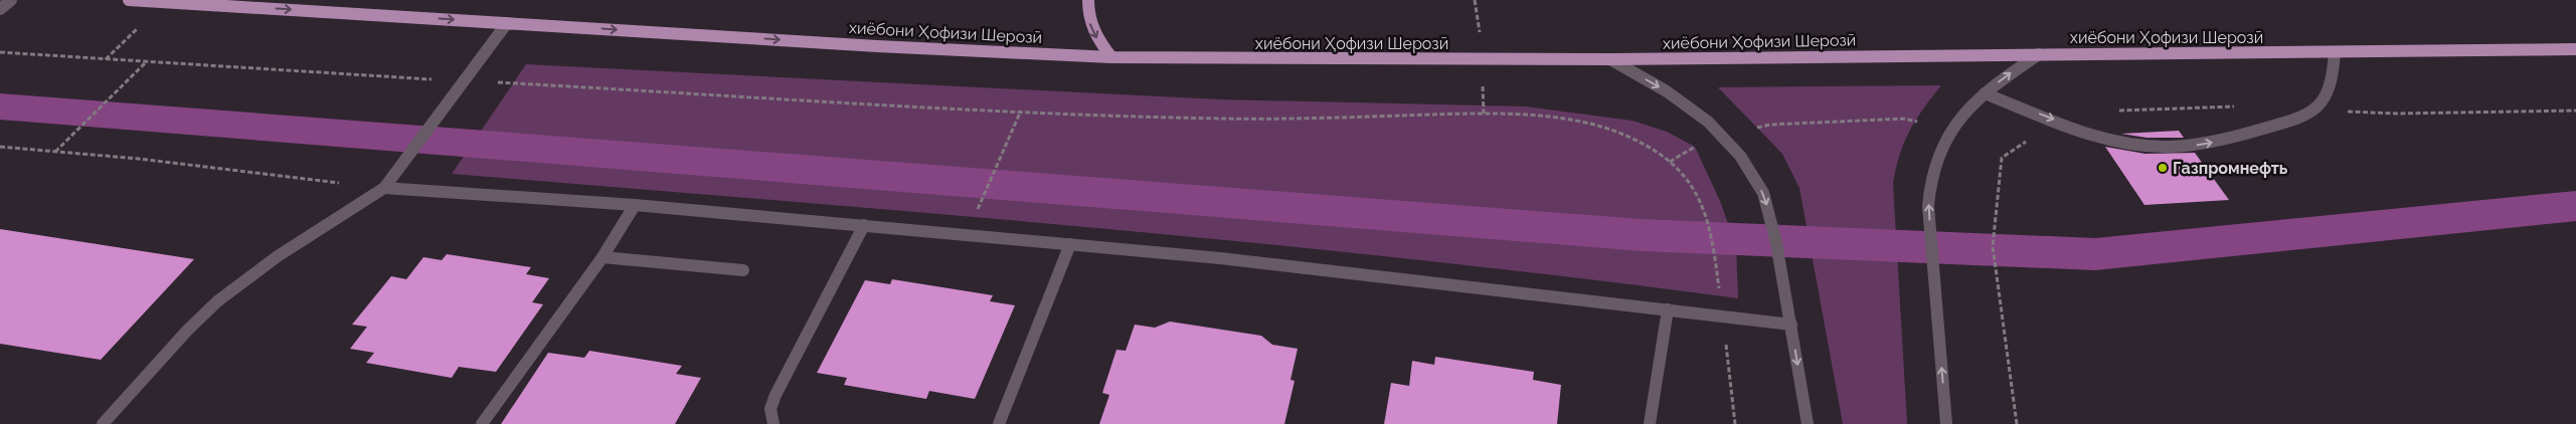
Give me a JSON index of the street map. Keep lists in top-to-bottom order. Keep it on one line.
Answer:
{"streets":{"main road":["хиёбони Ҳофизи Шерозӣ"]},"one_way":["хиёбони Ҳофизи Шерозӣ"],"places":["Газпромнефть"]}
